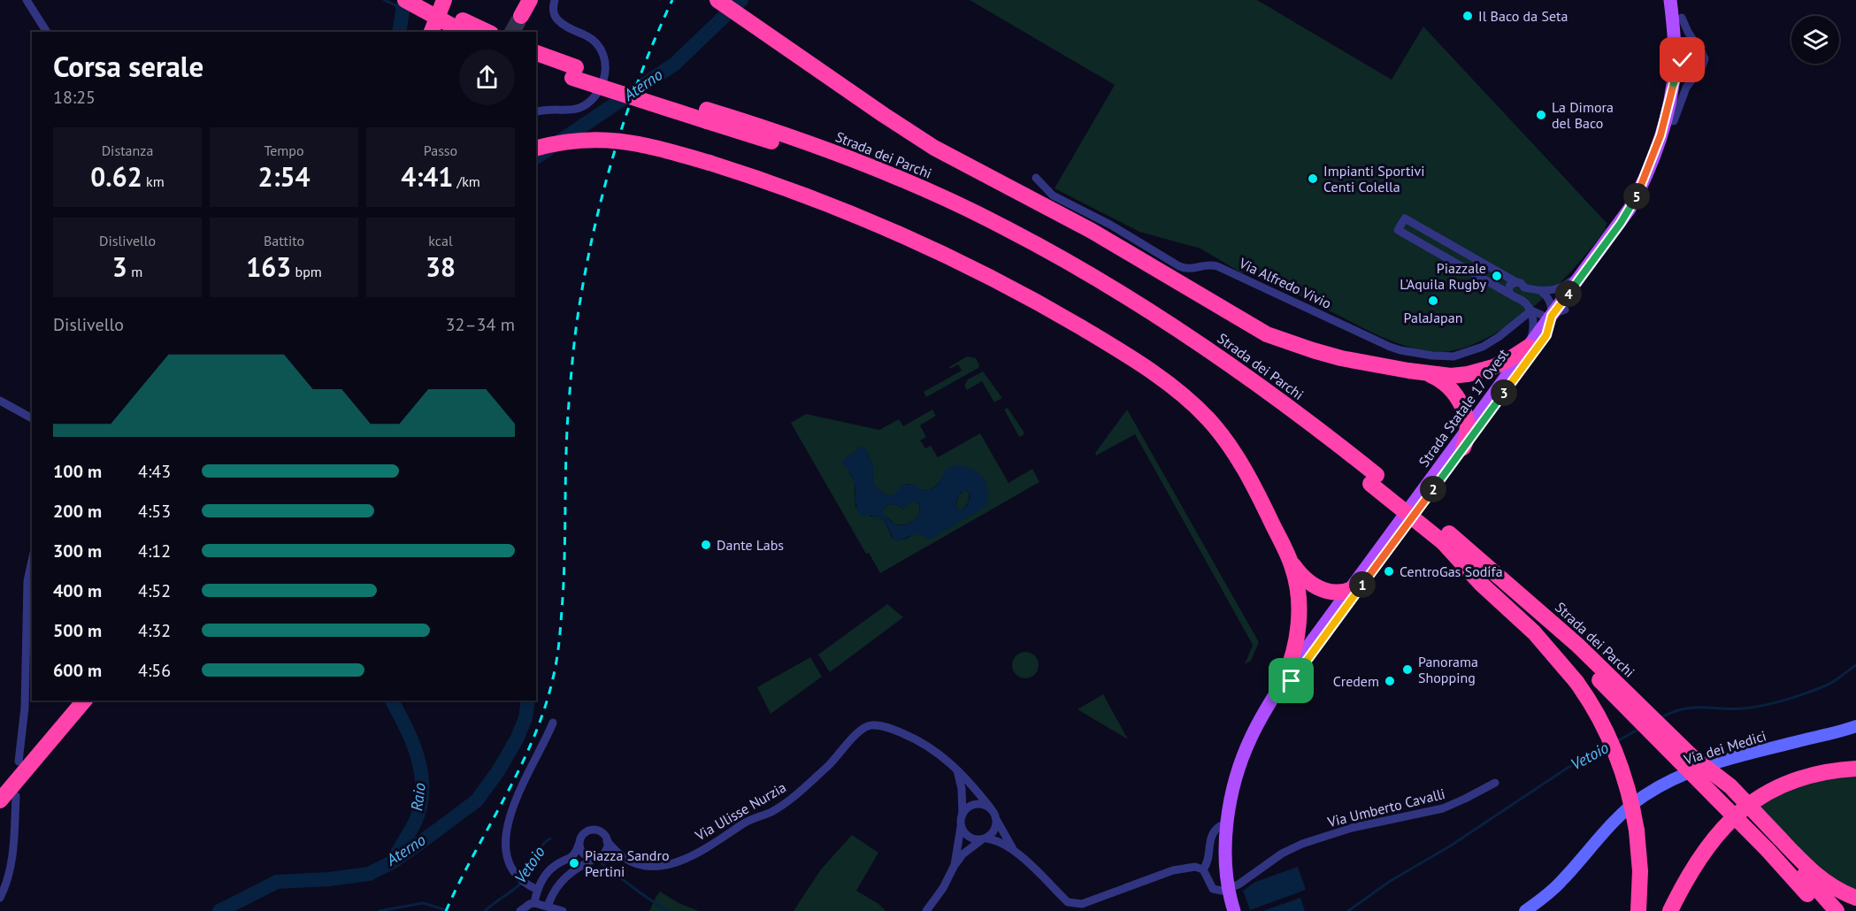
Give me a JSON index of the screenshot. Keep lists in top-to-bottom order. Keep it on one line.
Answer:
{"streets":{"highway":["Strada dei Parchi"],"main road":["Strada Statale 17 Ovest"],"street":["Via Alfredo Vivio","Via dei Medici","Via Umberto Cavalli","Via Ulisse Nurzia"]},"crossings":[["Strada Statale 17 Ovest","Via Umberto Cavalli"]],"water":["Aterno","Vetoio","Raio"],"places":["Il Baco da Seta","La Dimora del Baco","Impianti Sportivi Centi Colella","Piazzale L'Aquila Rugby","PalaJapan","Dante Labs","CentroGas Sodifa","Panorama Shopping","Credem","Piazza Sandro Pertini"],"page":{"heading":["Corsa serale","18:25"],"stats":[["Distanza","0.62 km"],["Tempo","2:54"],["Passo","4:41 /km"],["Dislivello","3 m"],["Battito","163 bpm"],["kcal","38"]],"pins":["5","4","3","2","1"],"chart":["Dislivello","32–34 m"],"list":[{"name":"100 m","note":"4:43"},{"name":"200 m","note":"4:53"},{"name":"300 m","note":"4:12"},{"name":"400 m","note":"4:52"},{"name":"500 m","note":"4:32"},{"name":"600 m","note":"4:56"}]}}
